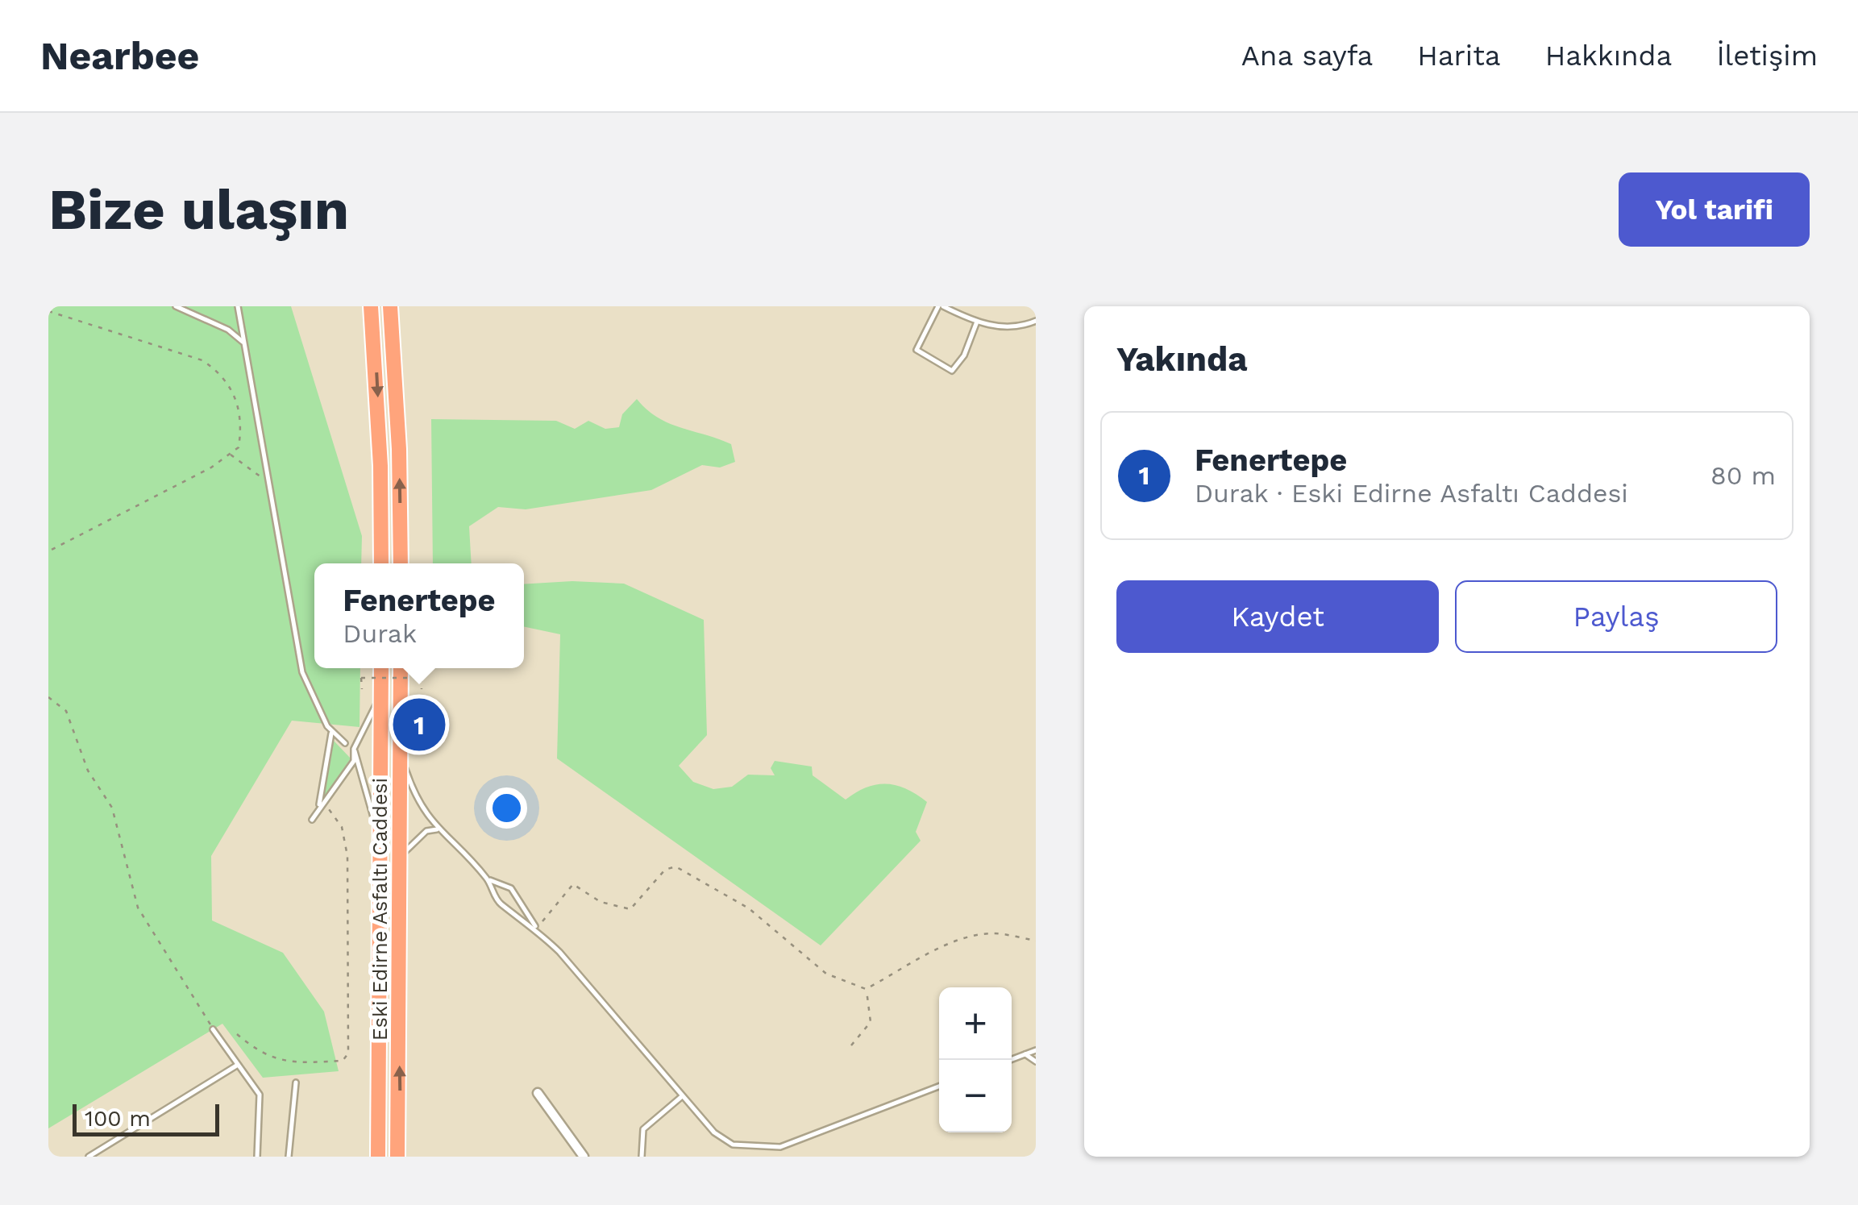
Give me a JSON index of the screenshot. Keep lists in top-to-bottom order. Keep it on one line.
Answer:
{"streets":{"highway":["Eski Edirne Asfaltı Caddesi"]},"scale_bar":"100 m","page":{"header":"Nearbee","nav":["Ana sayfa","Harita","Hakkında","İletişim"],"buttons":["Yol tarifi",["Kaydet","Paylaş"]],"title":"Bize ulaşın","heading":"Yakında","list":[{"mark":"1","name":"Fenertepe","note":"Durak · Eski Edirne Asfaltı Caddesi","value":"80 m"}],"popup":["Fenertepe","Durak"],"pins":"1","map_buttons":["+","−"],"scale":"100 m"}}
